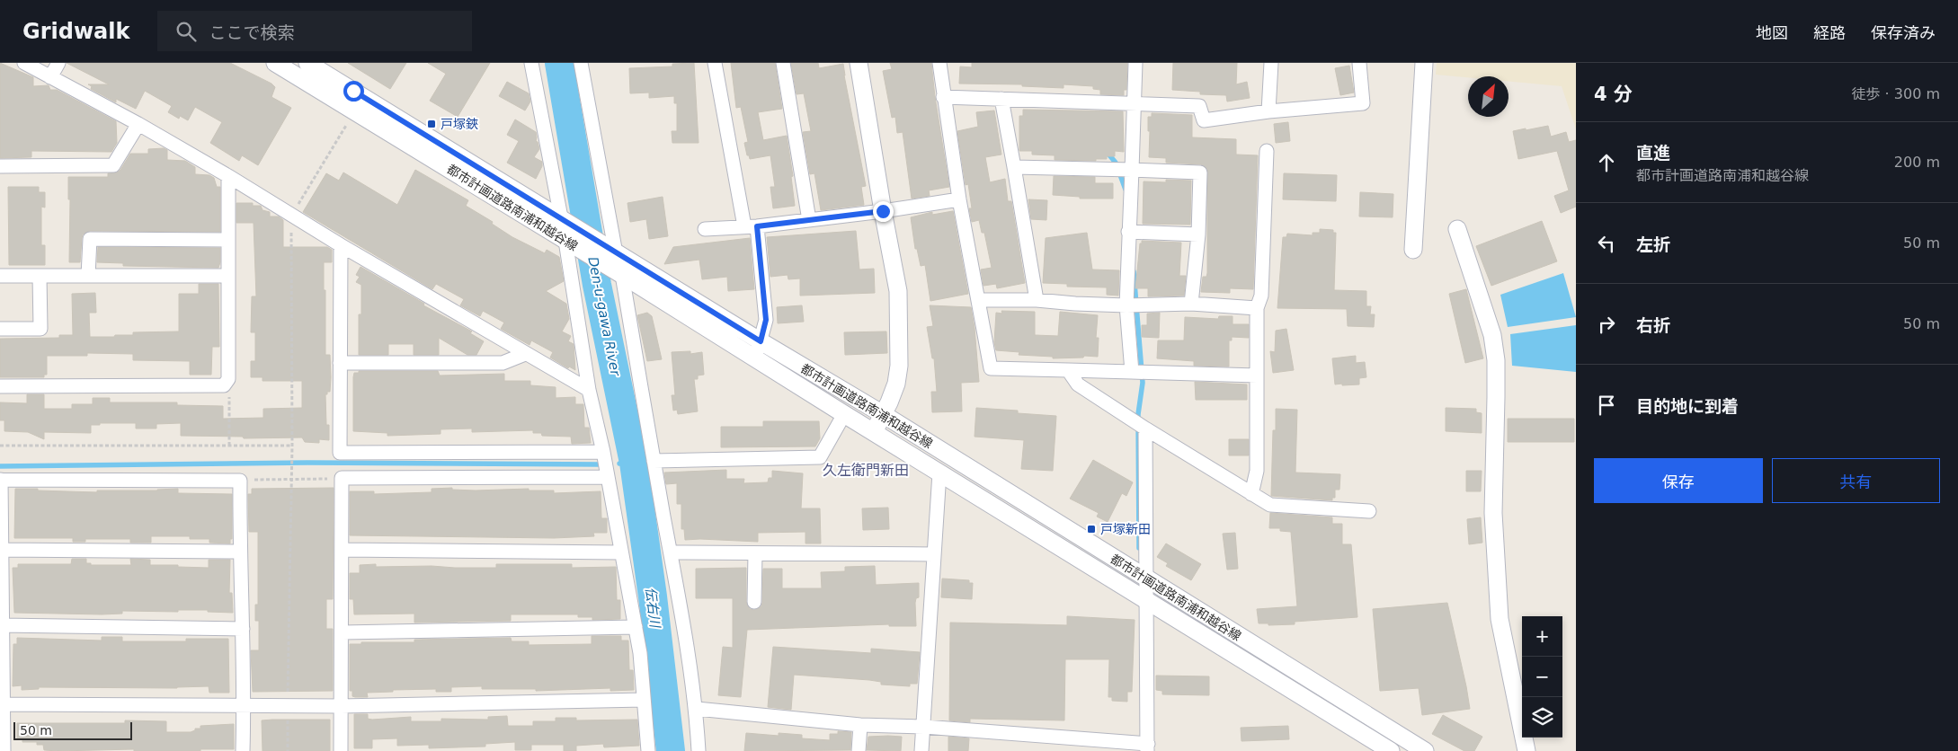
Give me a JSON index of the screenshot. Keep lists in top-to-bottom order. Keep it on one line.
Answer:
{"streets":{"street":["都市計画道路南浦和越谷線"]},"districts":["久左衛門新田"],"water":["Den-u-gawa River","伝右川"],"places":{"transit":["戸塚鋏","戸塚新田"]},"scale_bar":"50 m","north":"top right","page":{"header":"Gridwalk","search":"ここで検索","nav":["地図","経路","保存済み"],"heading":["4 分","徒歩 · 300 m"],"list":[["直進","都市計画道路南浦和越谷線","200 m"],["左折","50 m"],["右折","50 m"],"目的地に到着"],"buttons":["保存","共有"],"map_buttons":["+","−"],"scale":"50 m"}}
